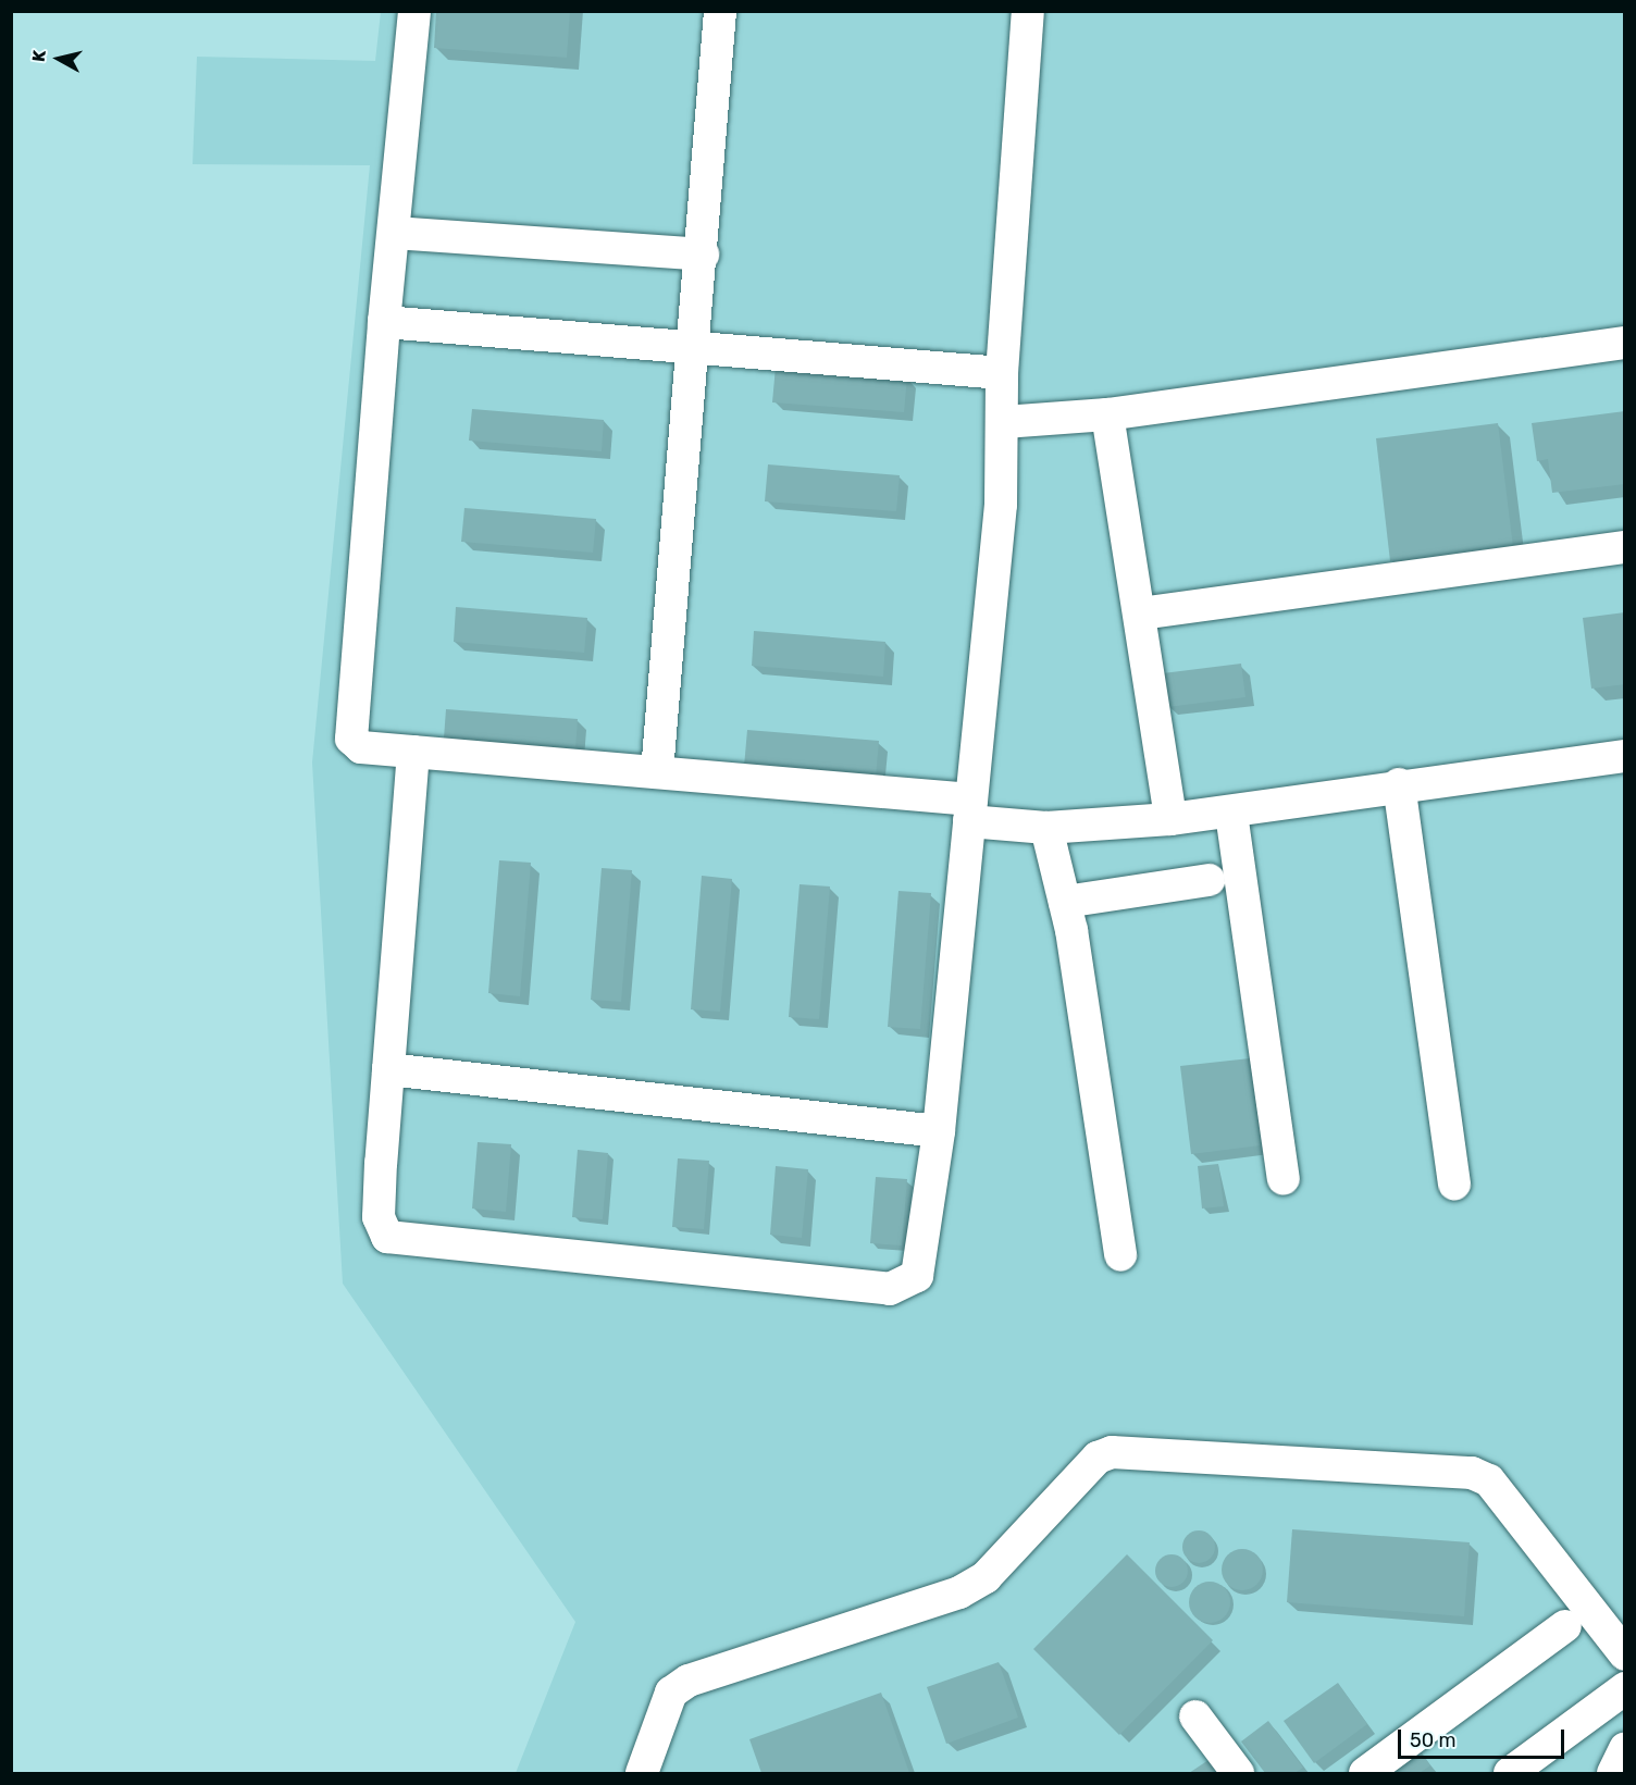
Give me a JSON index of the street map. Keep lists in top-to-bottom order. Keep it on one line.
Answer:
{"scale_bar":"50 m","north":"left"}
